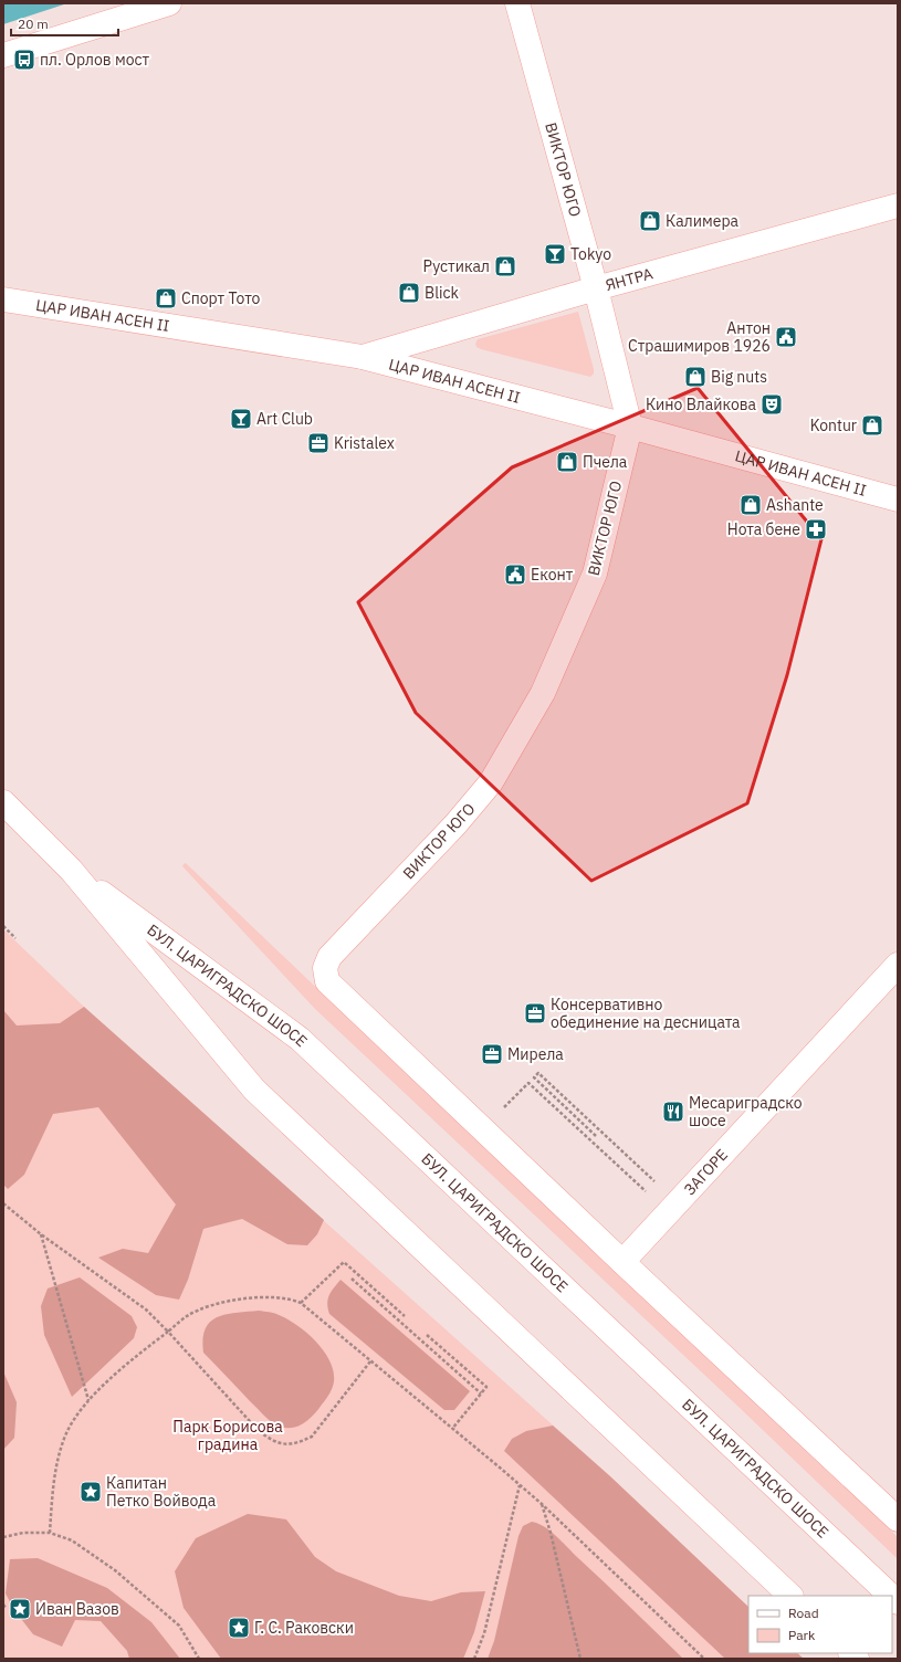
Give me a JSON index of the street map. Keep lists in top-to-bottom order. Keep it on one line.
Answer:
{"streets":{"main road":["ВИКТОР ЮГО","ЯНТРА","ЦАР ИВАН АСЕН II","БУЛ. ЦАРИГРАДСКО ШОСЕ","ЗАГОРЕ"]},"crossings":[["ВИКТОР ЮГО","ЯНТРА"],["ВИКТОР ЮГО","ЦАР ИВАН АСЕН II"],["ВИКТОР ЮГО","ЗАГОРЕ"],["ЯНТРА","ЦАР ИВАН АСЕН II"]],"parks":["Парк Борисова градина"],"places":{"bus stop":["пл. Орлов мост"],"shop":["Калимера","Рустикал","Blick","Спорт Тото","Big nuts","Kontur","Пчела","Ashante"],"bar":["Tokyo","Art Club"],"public building":["Антон Страшимиров 1926","Еконт"],"theatre":["Кино Влайкова"],"office":["Kristalex","Консервативно обединение на десницата","Мирела"],"pharmacy":["Нота бене"],"restaurant":["Месариградско шосе"],"place":["Капитан Петко Войвода","Иван Вазов","Г. С. Раковски"]},"legend":["Road","Park"],"scale_bar":"20 m"}
